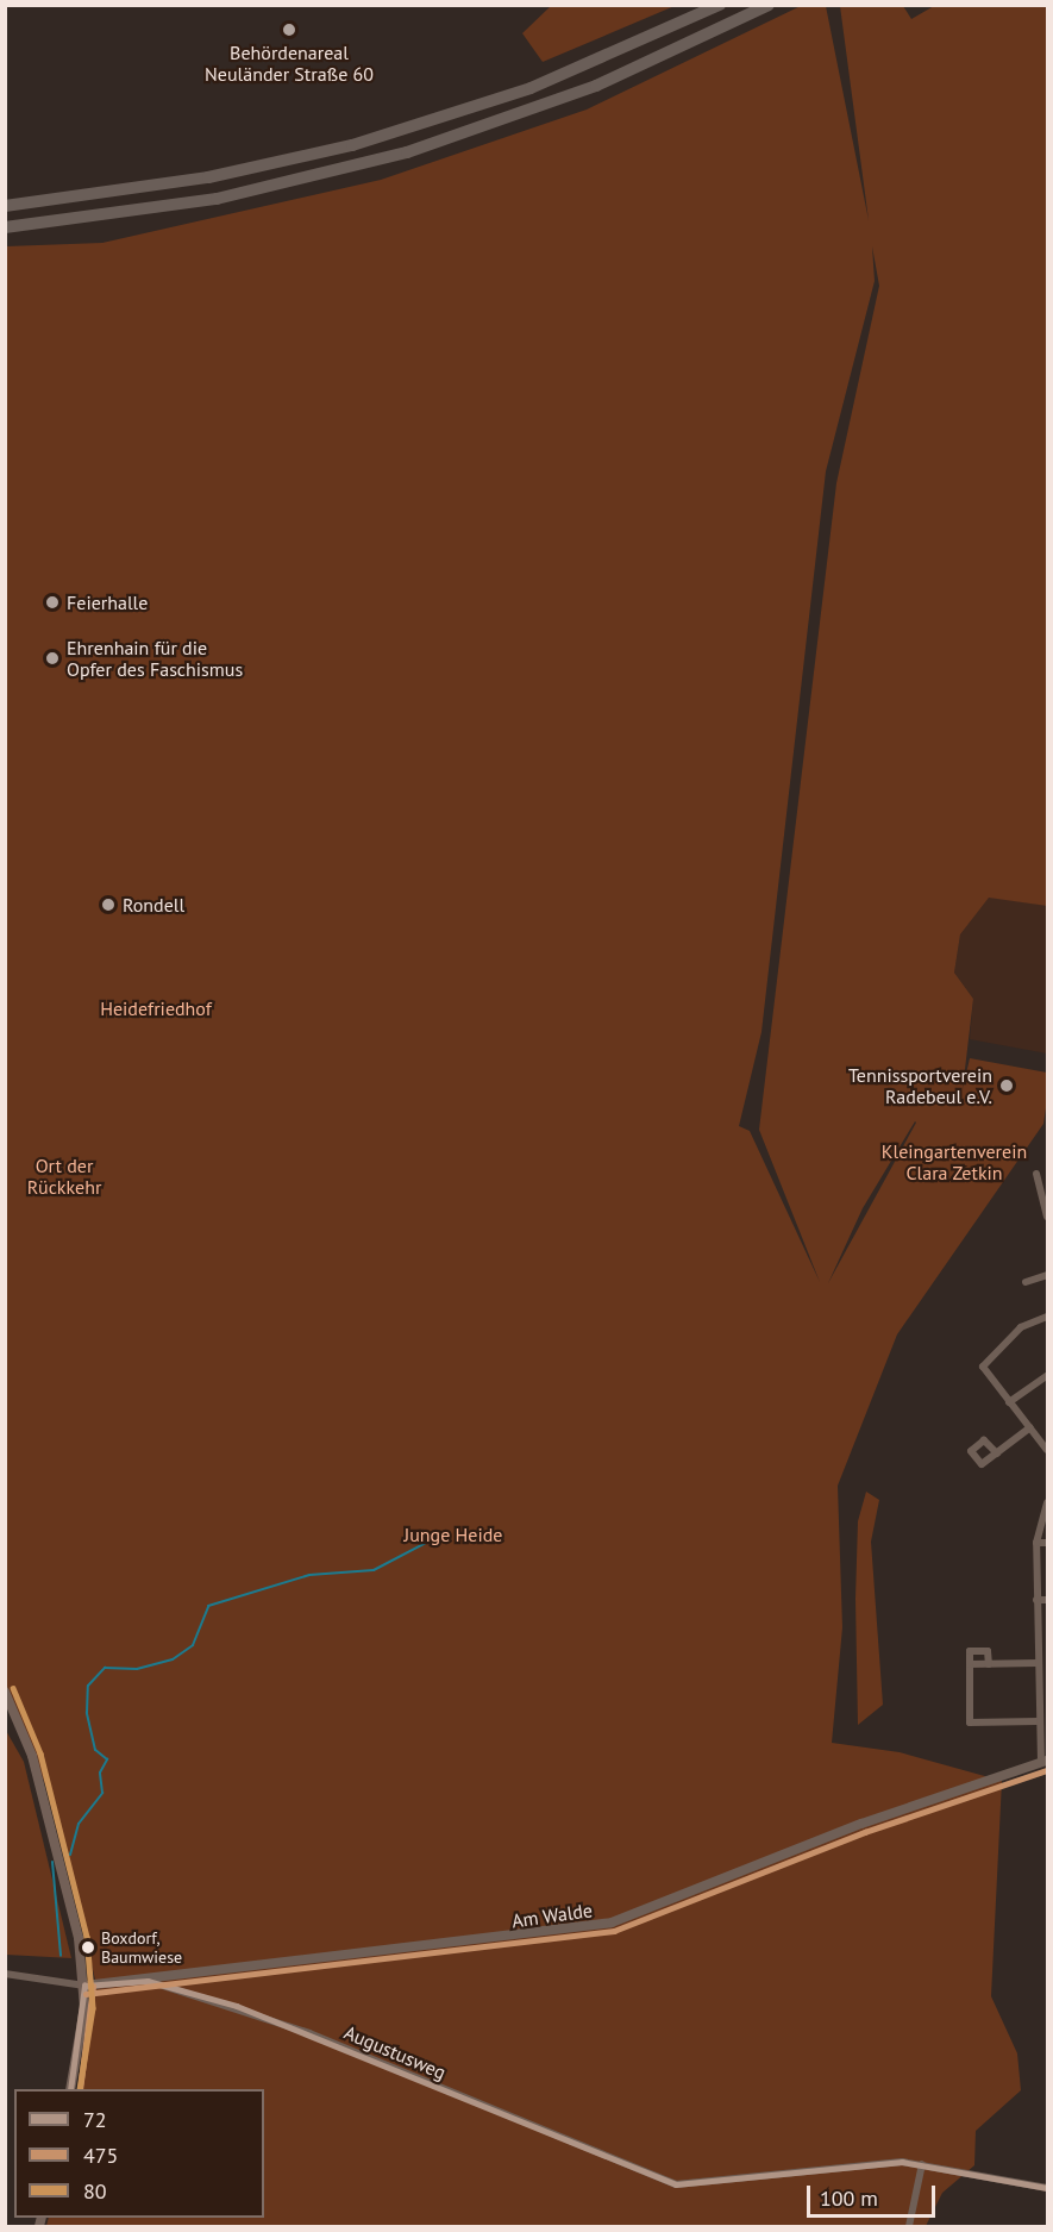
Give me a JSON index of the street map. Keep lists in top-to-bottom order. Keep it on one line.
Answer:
{"streets":{"street":["Am Walde","Augustusweg"]},"crossings":[["Am Walde","Augustusweg"]],"parks":["Heidefriedhof","Kleingartenverein Clara Zetkin","Ort der Rückkehr","Junge Heide"],"places":["Behördenareal Neuländer Straße 60","Feierhalle","Ehrenhain für die Opfer des Faschismus","Rondell","Tennissportverein Radebeul e.V.","Boxdorf, Baumwiese"],"lines":["transit line 80","transit line 475","transit line 72"],"legend":["72","475","80"],"scale_bar":"100 m"}
